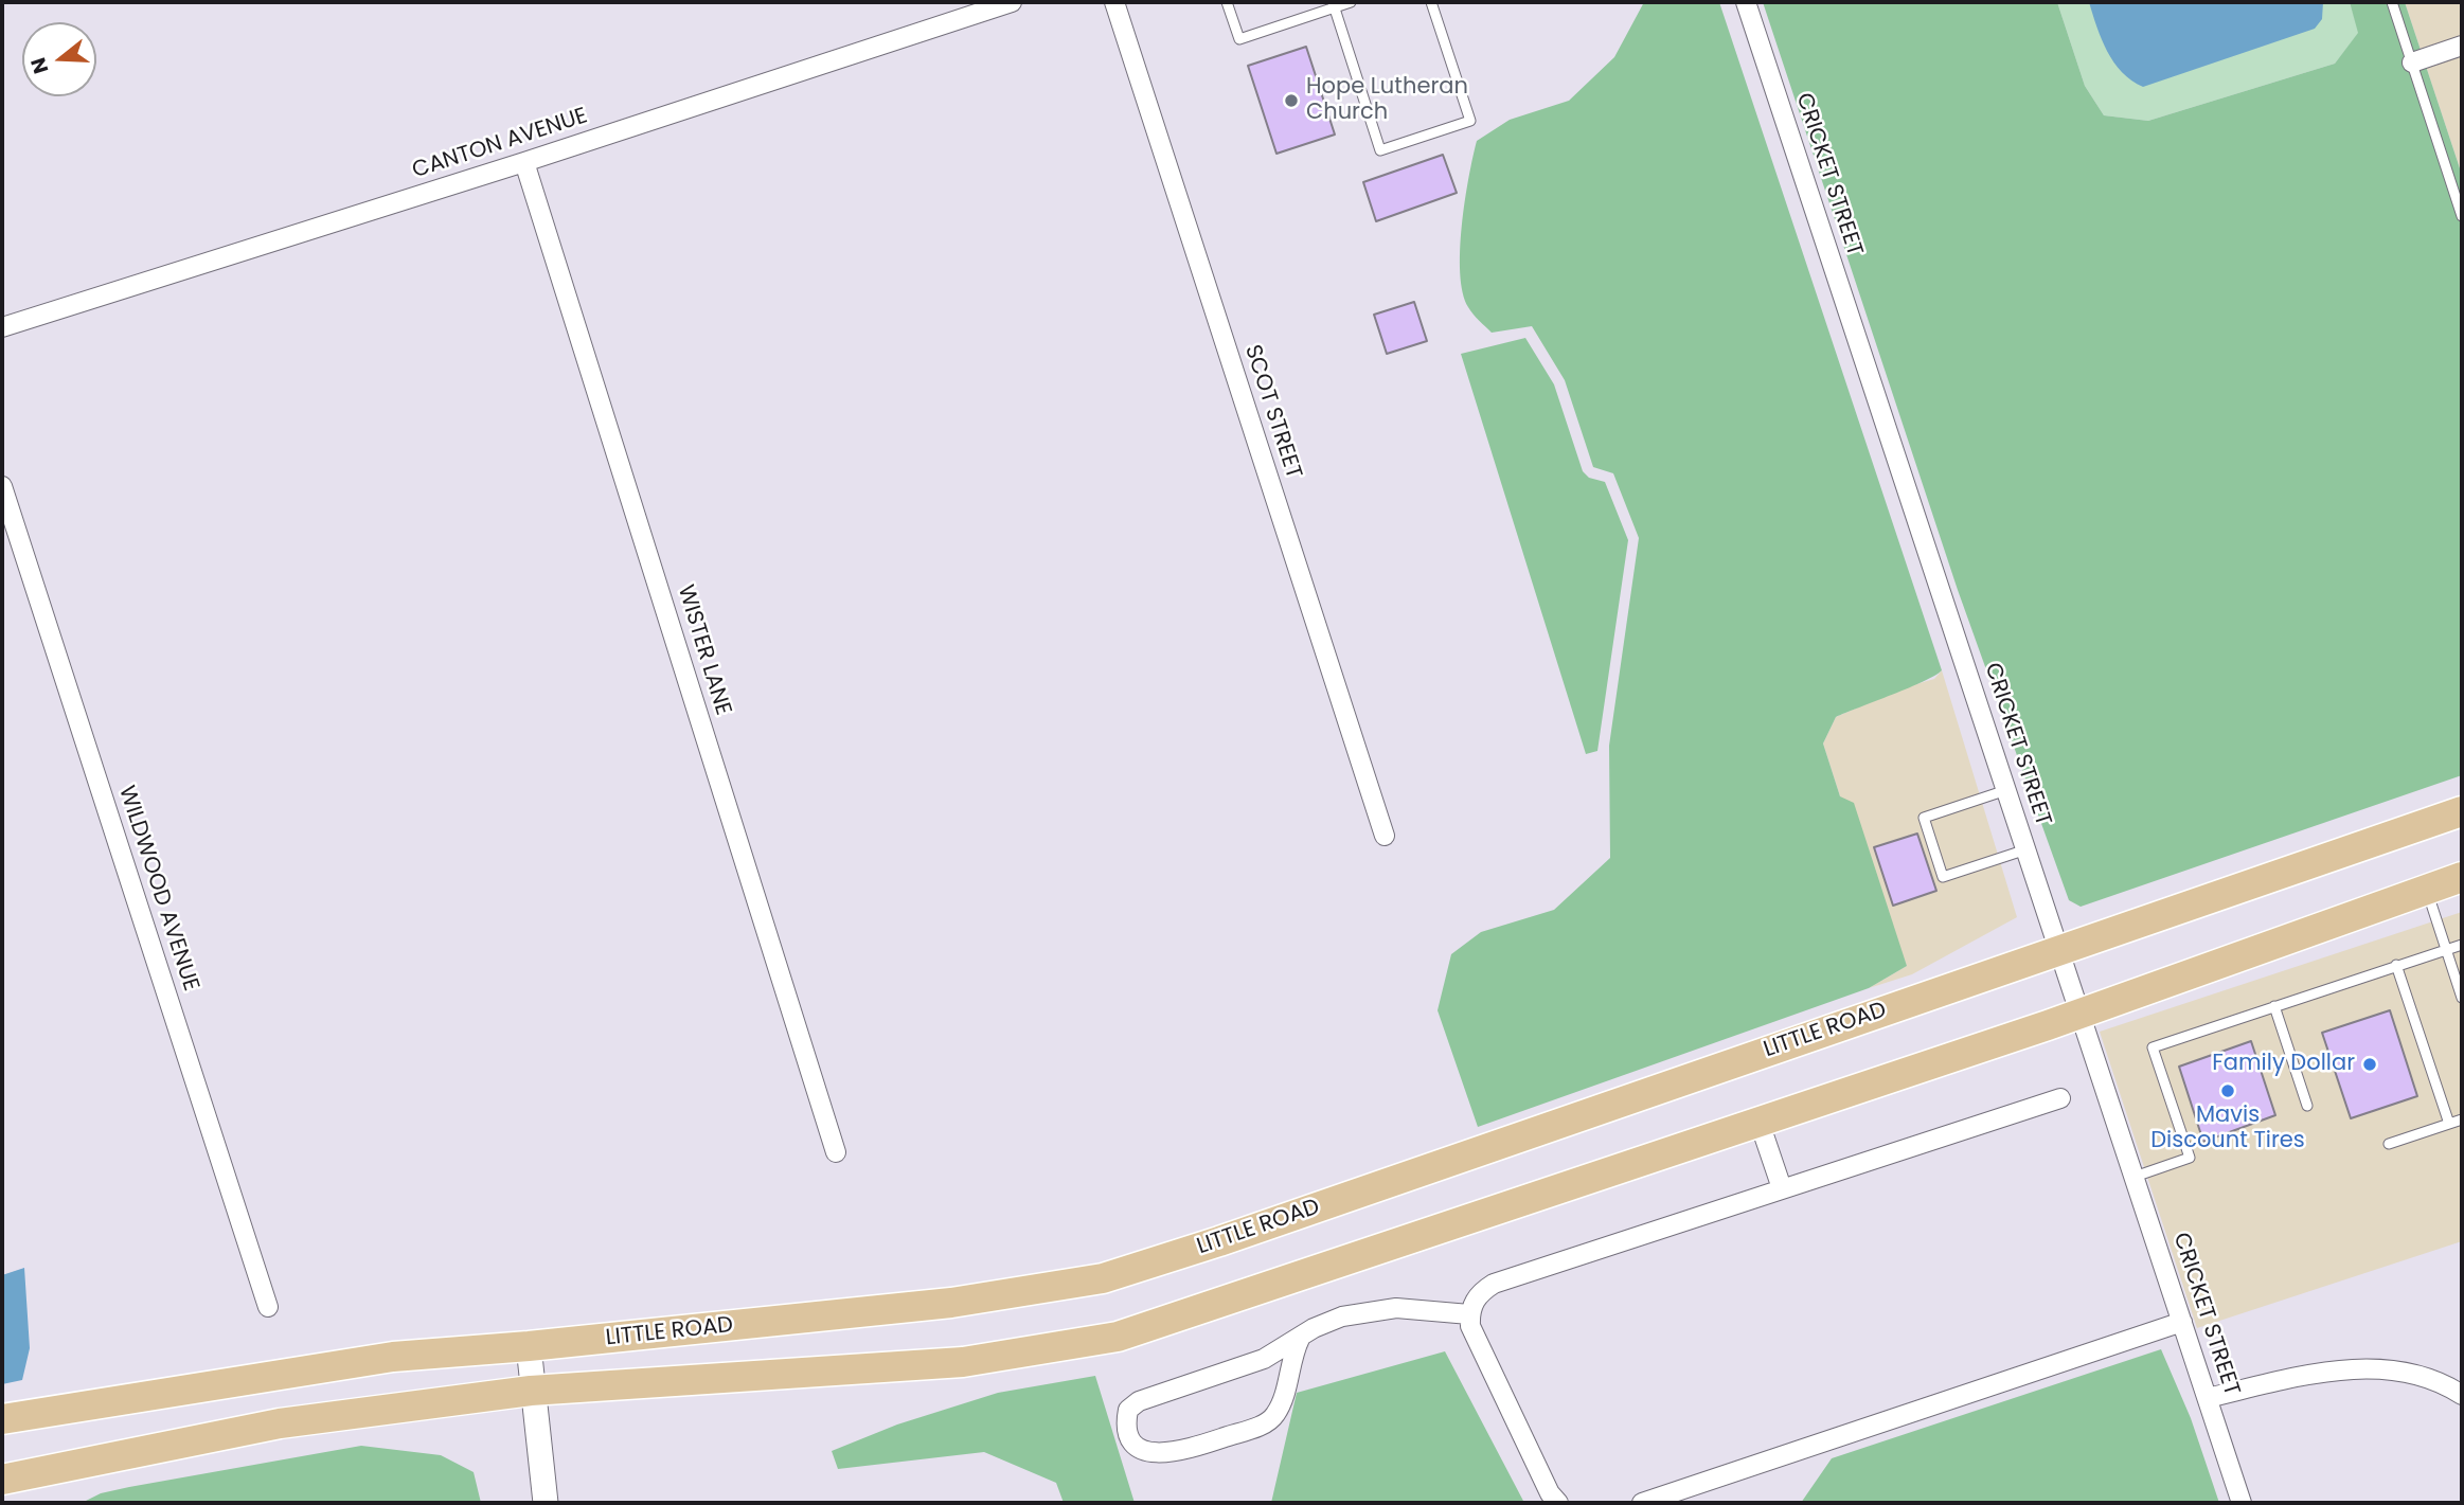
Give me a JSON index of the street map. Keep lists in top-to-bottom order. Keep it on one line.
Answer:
{"streets":{"main road":["LITTLE ROAD"],"street":["CANTON AVENUE","CRICKET STREET","SCOT STREET","WISTER LANE","WILDWOOD AVENUE"]},"crossings":[["CANTON AVENUE","WISTER LANE"],["CRICKET STREET","LITTLE ROAD"]],"places":["Hope Lutheran Church","Family Dollar","Mavis Discount Tires"],"north":"left"}
